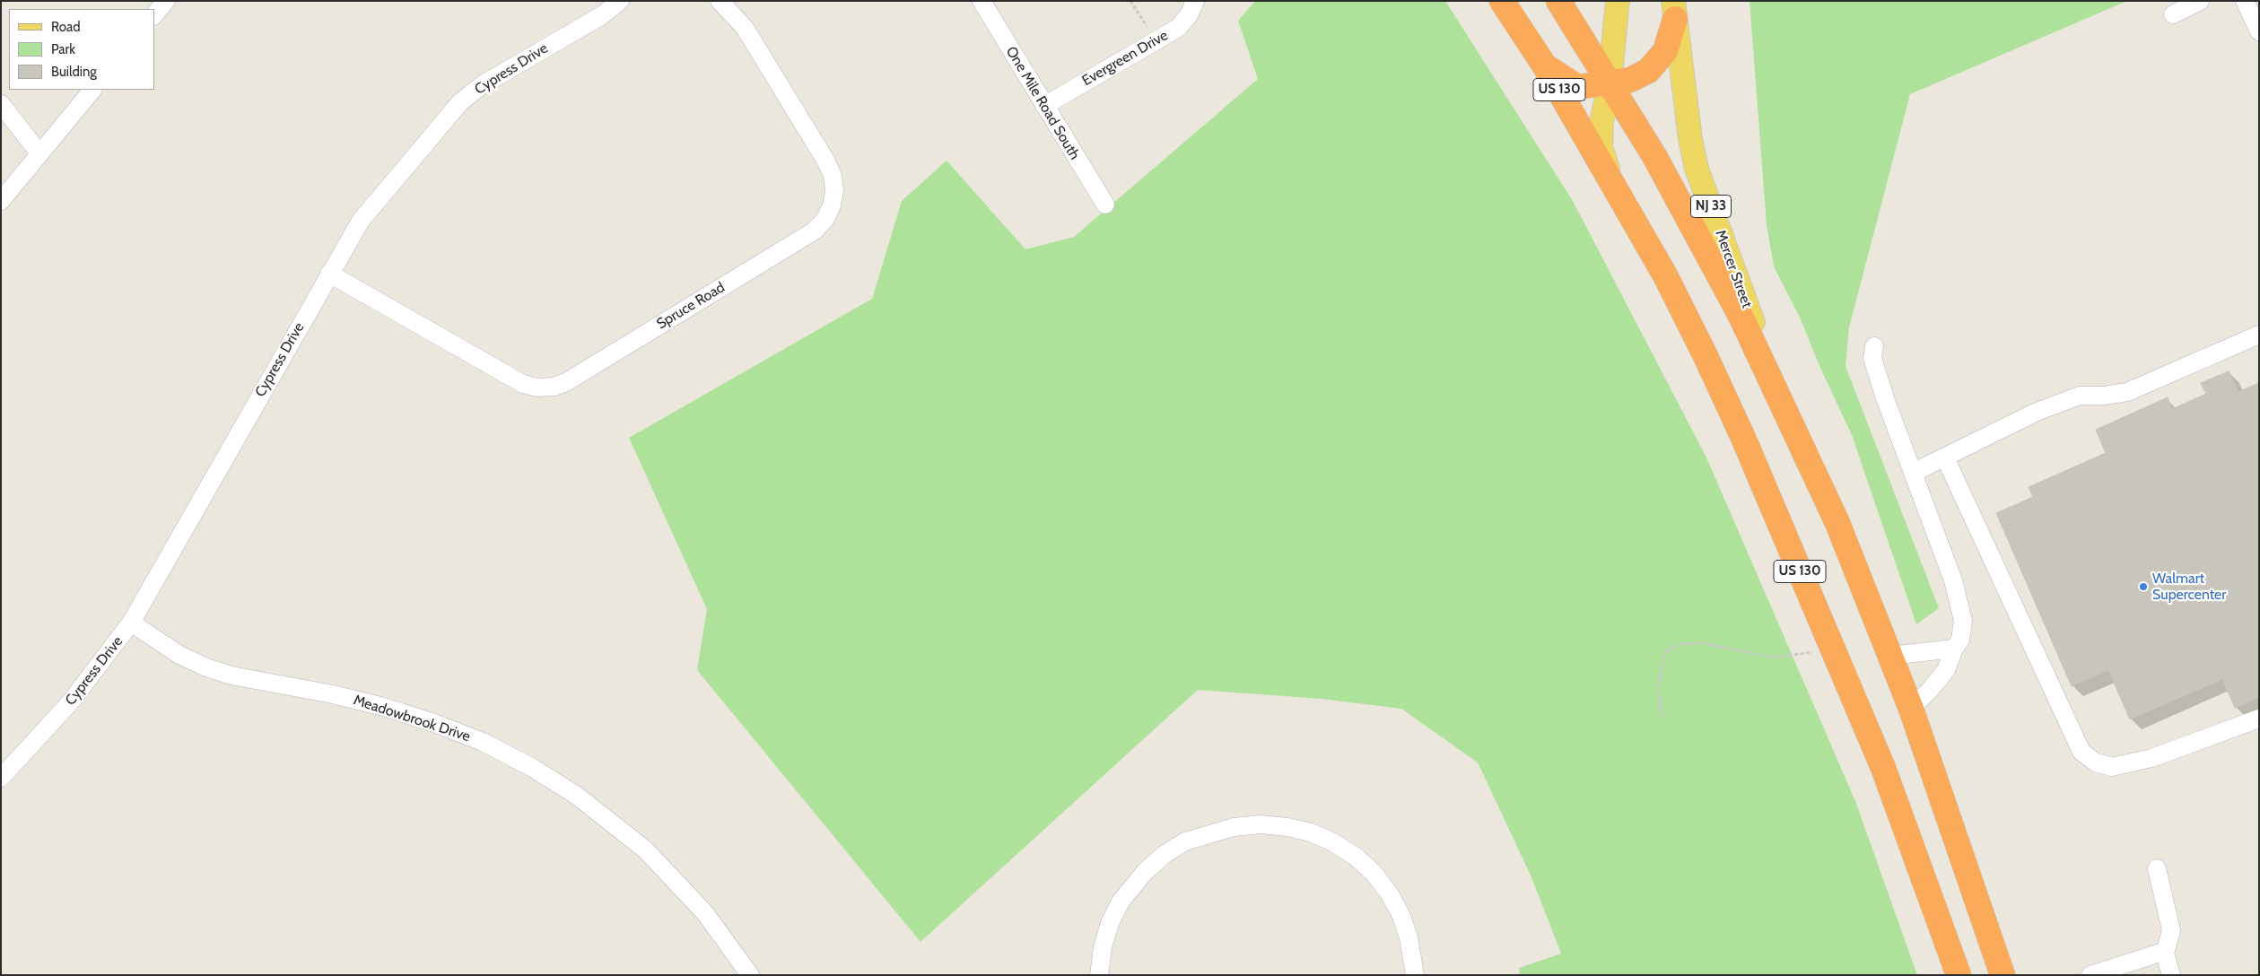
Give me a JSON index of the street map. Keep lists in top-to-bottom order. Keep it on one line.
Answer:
{"streets":{"highway":["US 130"],"main road":["NJ 33","Mercer Street"],"street":["Evergreen Drive","Cypress Drive","One Mile Road South","Spruce Road","Meadowbrook Drive"]},"crossings":[["Evergreen Drive","One Mile Road South"],["Cypress Drive","Spruce Road"],["Cypress Drive","Meadowbrook Drive"],["US 130","Mercer Street"]],"places":["Walmart Supercenter"],"legend":["Road","Park","Building"]}
